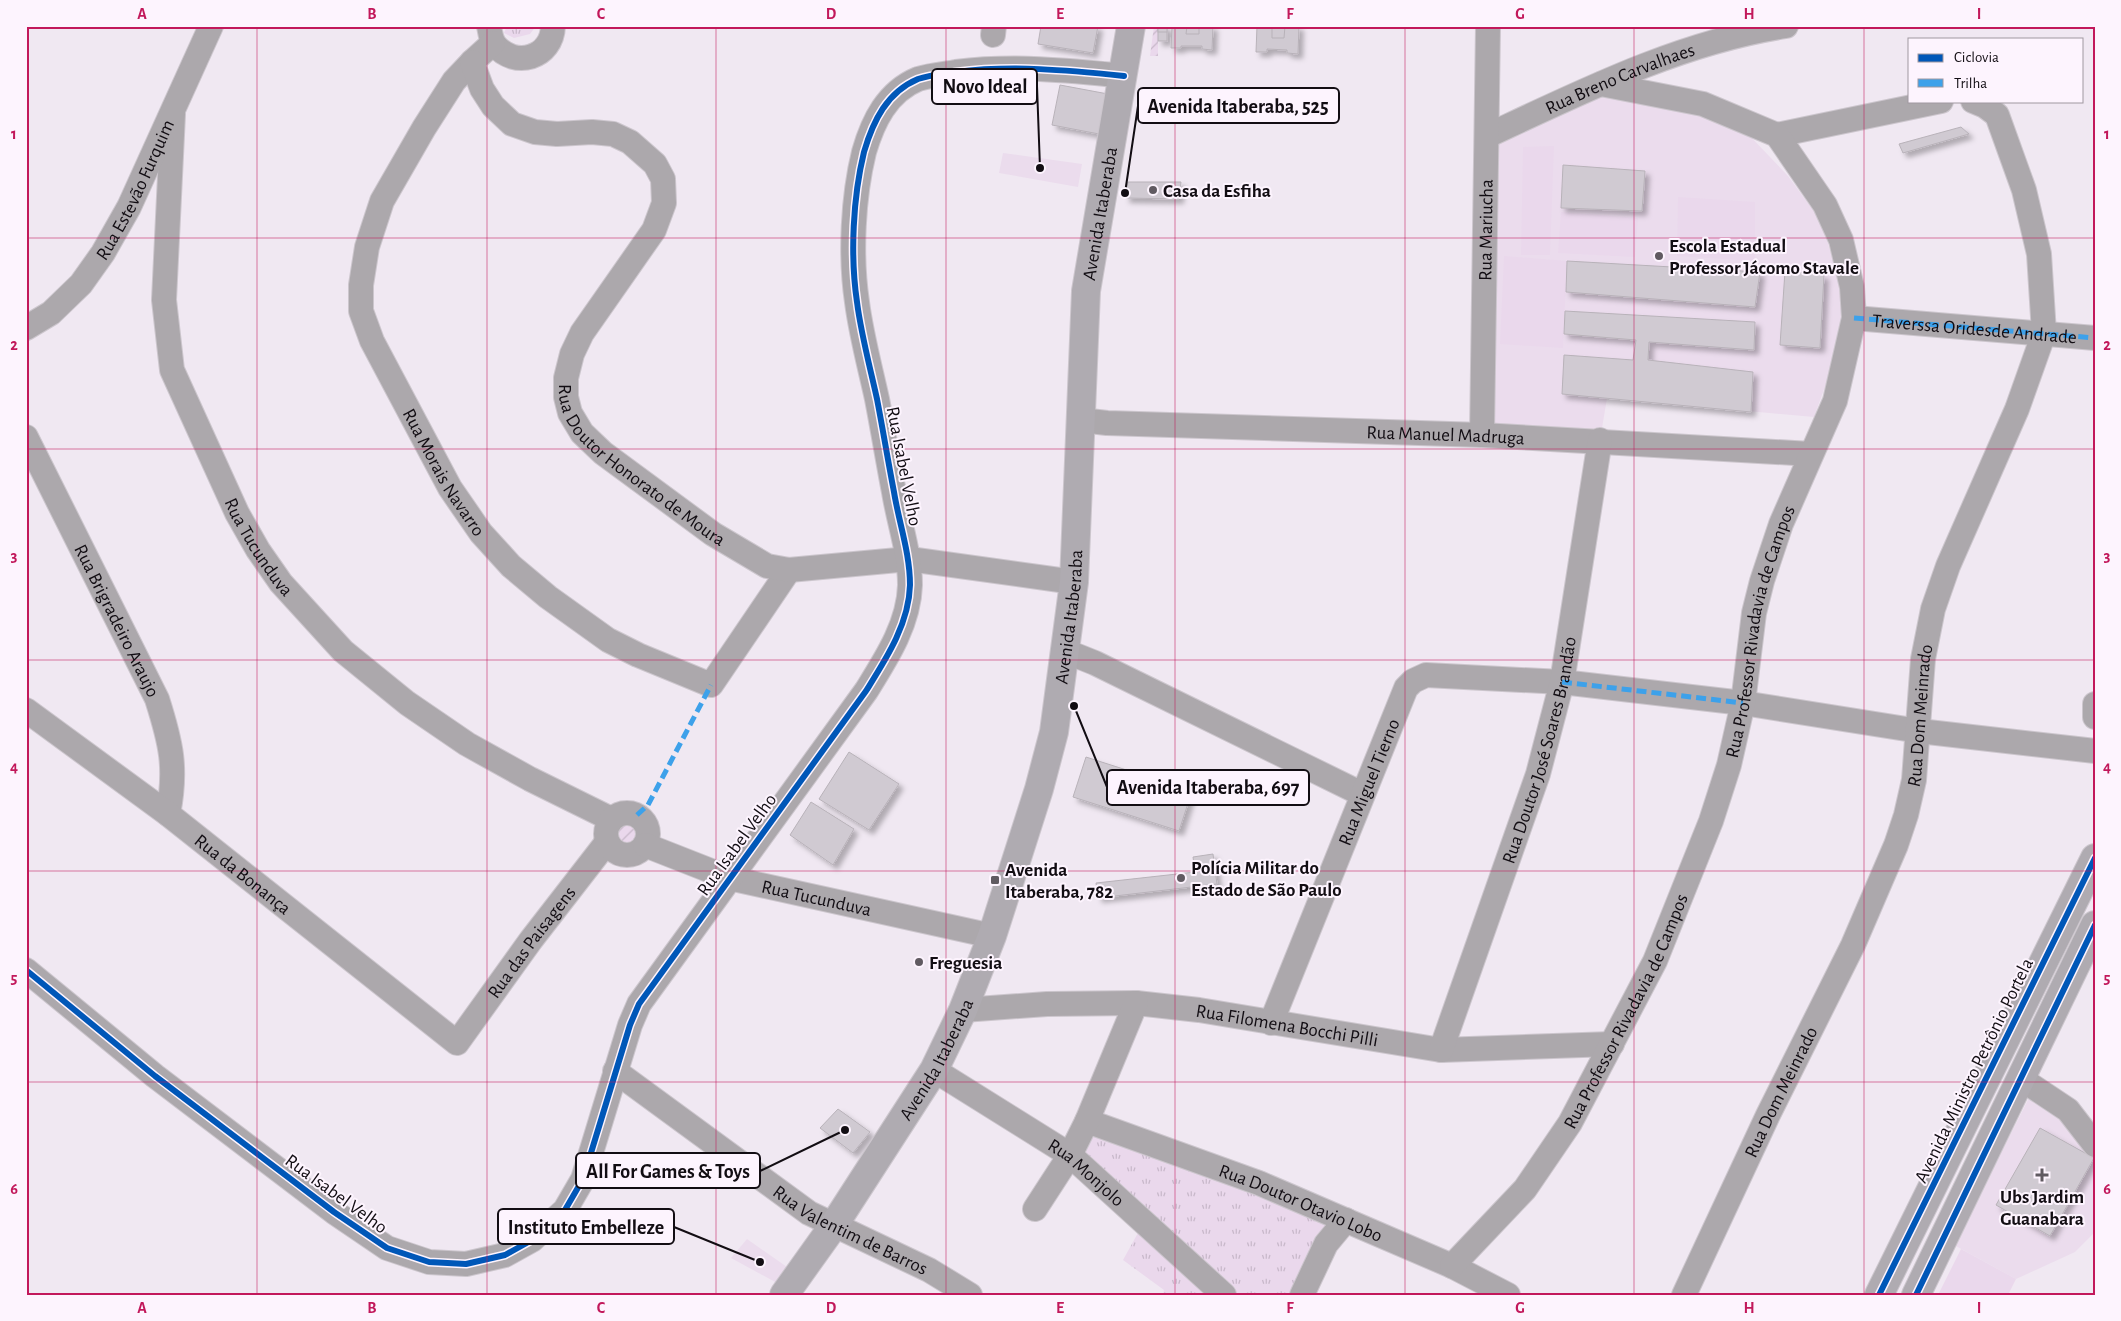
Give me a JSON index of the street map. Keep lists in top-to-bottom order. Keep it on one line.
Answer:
{"streets":{"main road":["Avenida Itaberaba","Avenida Ministro Petrônio Portela"],"street":["Rua Breno Carvalhaes","Rua Estevão Furquim","Rua Mariucha","Traverssa Oridesde Andrade","Rua Manuel Madruga","Rua Doutor Honorato de Moura","Rua Isabel Velho","Rua Morais Navarro","Rua Tucunduva","Rua Brigradeiro Araujo","Rua Professor Rivadavia de Campos","Rua Dom Meinrado","Rua Doutor José Soares Brandão","Rua Miguel Tierno","Rua da Bonança","Rua das Paisagens","Rua Filomena Bocchi Pilli","Rua Monjolo","Rua Doutor Otavio Lobo","Rua Valentim de Barros"]},"crossings":[["Rua Breno Carvalhaes","Rua Mariucha"],["Rua Estevão Furquim","Rua Tucunduva"],["Avenida Itaberaba","Rua Manuel Madruga"],["Avenida Itaberaba","Rua Doutor Honorato de Moura"],["Avenida Itaberaba","Rua Isabel Velho"],["Avenida Itaberaba","Rua Tucunduva"],["Avenida Itaberaba","Rua Filomena Bocchi Pilli"],["Avenida Itaberaba","Rua Monjolo"],["Avenida Itaberaba","Rua Valentim de Barros"],["Rua Mariucha","Rua Manuel Madruga"],["Traverssa Oridesde Andrade","Rua Professor Rivadavia de Campos"],["Traverssa Oridesde Andrade","Rua Dom Meinrado"],["Rua Manuel Madruga","Rua Professor Rivadavia de Campos"],["Rua Manuel Madruga","Rua Doutor José Soares Brandão"],["Rua Doutor Honorato de Moura","Rua Isabel Velho"],["Rua Doutor Honorato de Moura","Rua Morais Navarro"],["Rua Isabel Velho","Rua Tucunduva"],["Rua Isabel Velho","Rua Valentim de Barros"],["Rua Tucunduva","Rua das Paisagens"],["Rua Brigradeiro Araujo","Rua da Bonança"],["Rua Professor Rivadavia de Campos","Rua Miguel Tierno"],["Rua Professor Rivadavia de Campos","Rua Filomena Bocchi Pilli"],["Rua Professor Rivadavia de Campos","Rua Doutor Otavio Lobo"],["Rua Dom Meinrado","Rua Miguel Tierno"],["Rua Doutor José Soares Brandão","Rua Miguel Tierno"],["Rua Doutor José Soares Brandão","Rua Filomena Bocchi Pilli"],["Rua Miguel Tierno","Rua Filomena Bocchi Pilli"],["Rua da Bonança","Rua das Paisagens"]],"places":{"other":["Novo Ideal","Casa da Esfiha","Avenida Itaberaba, 525","Escola Estadual Professor Jácomo Stavale","Avenida Itaberaba, 697","Polícia Militar do Estado de São Paulo","Freguesia","All For Games & Toys","Instituto Embelleze"],"transit":["Avenida Itaberaba, 782"],"health":["Ubs Jardim Guanabara"]},"legend":["Ciclovia","Trilha"],"grid":{"columns":["A","B","C","D","E","F","G","H","I"],"rows":["1","2","3","4","5","6"]}}
